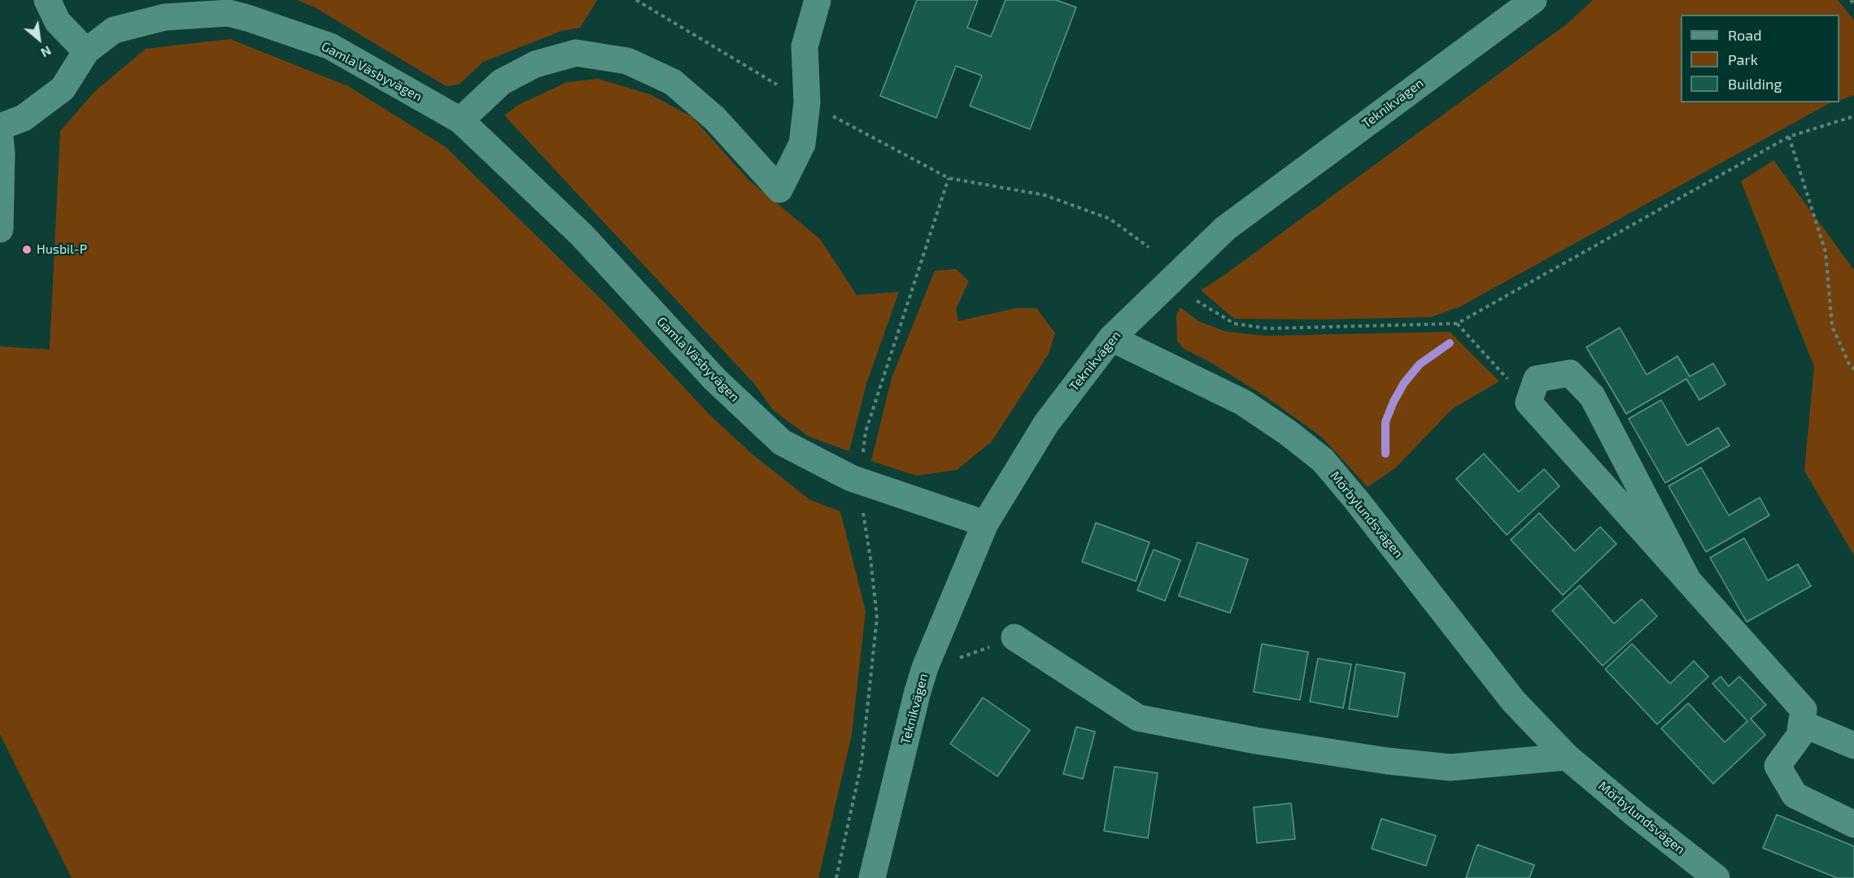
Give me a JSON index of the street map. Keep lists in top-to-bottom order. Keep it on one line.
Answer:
{"streets":{"street":["Gamla Väsbyvägen","Teknikvägen","Mörbylundsvägen"]},"crossings":[["Gamla Väsbyvägen","Teknikvägen"],["Teknikvägen","Mörbylundsvägen"]],"places":["Husbil-P"],"legend":["Road","Park","Building"],"north":"bottom right"}
